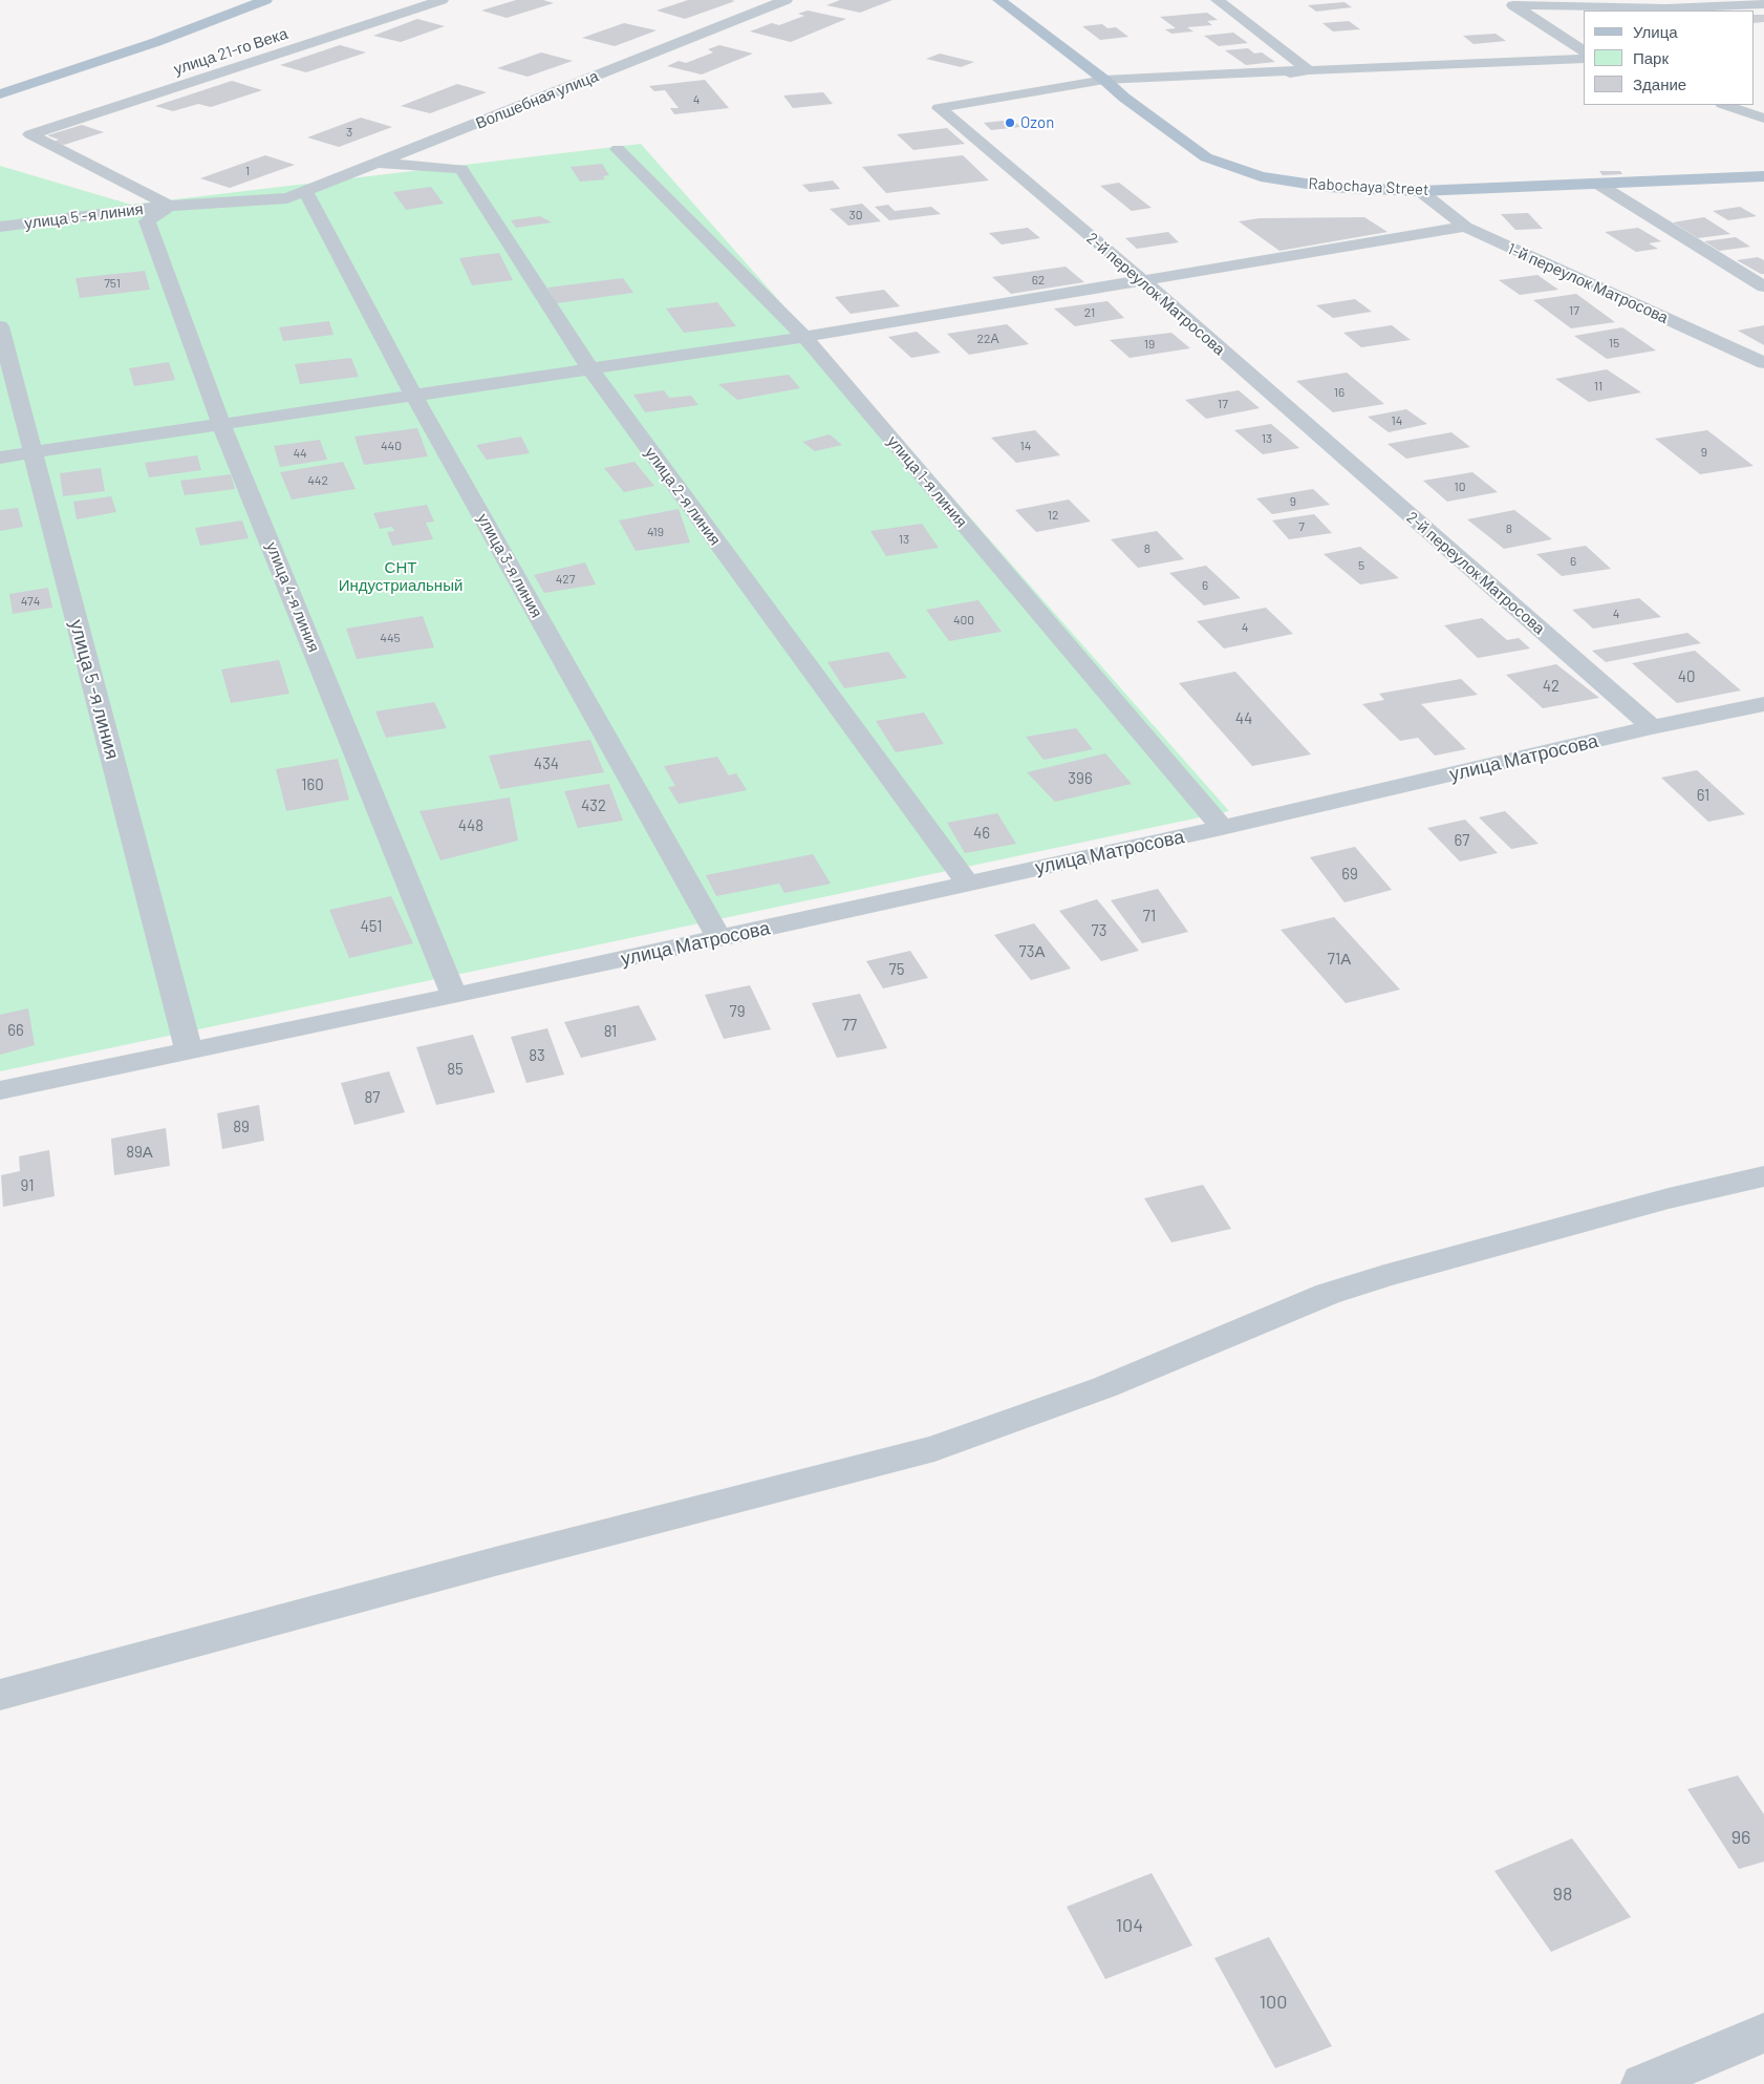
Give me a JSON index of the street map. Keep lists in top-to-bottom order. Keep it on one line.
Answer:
{"streets":{"main road":["Rabochaya Street"],"street":["улица 21-го Века","Волшебная улица","улица 5 -я линия","1-й переулок Матросова","2-й переулок Матросова","улица 1-я линия","улица 2-я линия","улица 3-я линия","улица 4-я линия","улица Матросова"]},"crossings":[["улица 21-го Века","улица 5 -я линия"],["улица 21-го Века","улица 4-я линия"],["Волшебная улица","улица 5 -я линия"],["Волшебная улица","улица 2-я линия"],["Волшебная улица","улица 3-я линия"],["Rabochaya Street","1-й переулок Матросова"],["Rabochaya Street","2-й переулок Матросова"],["улица 5 -я линия","улица 3-я линия"],["улица 5 -я линия","улица 4-я линия"],["улица 5 -я линия","улица Матросова"],["2-й переулок Матросова","улица Матросова"],["улица 1-я линия","улица Матросова"],["улица 2-я линия","улица Матросова"],["улица 3-я линия","улица Матросова"],["улица 4-я линия","улица Матросова"]],"parks":["СНТ Индустриальный"],"places":["Ozon"],"house_numbers":["4","3","1","30","62","751","17","21","22А","15","19","11","16","17","14","13","440","14","9","44","442","10","9","12","7","8","419","13","8","6","5","427","6","474","4","400","4","445","40","42","44","434","396","160","61","432","448","46","67","69","71","451","73","73А","71А","75","79","77","66","81","83","85","87","89","89А","91","96","98","104","100"],"legend":["Улица","Парк","Здание"]}
